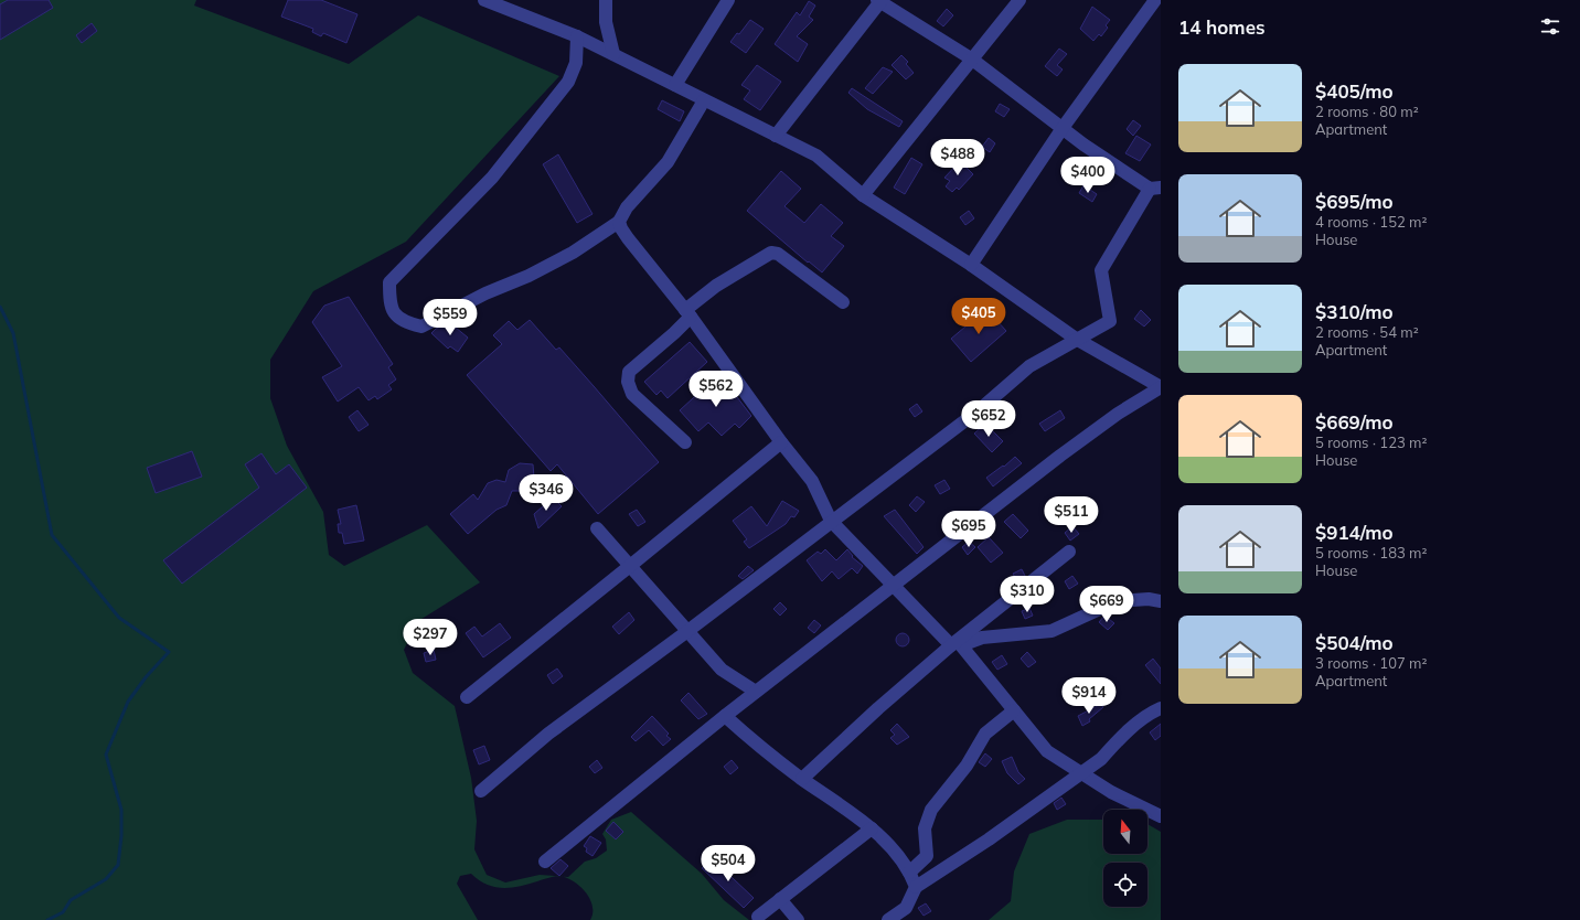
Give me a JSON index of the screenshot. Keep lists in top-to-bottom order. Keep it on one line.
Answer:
{"north":"top","page":{"heading":"14 homes","list":[{"name":"$405/mo","note":"2 rooms · 80 m² · Apartment"},{"name":"$695/mo","note":"4 rooms · 152 m² · House"},{"name":"$310/mo","note":"2 rooms · 54 m² · Apartment"},{"name":"$669/mo","note":"5 rooms · 123 m² · House"},{"name":"$914/mo","note":"5 rooms · 183 m² · House"},{"name":"$504/mo","note":"3 rooms · 107 m² · Apartment"}],"price":["$488","$400","$405","$559","$562","$652","$346","$511","$695","$310","$669","$297","$914","$504"]}}
